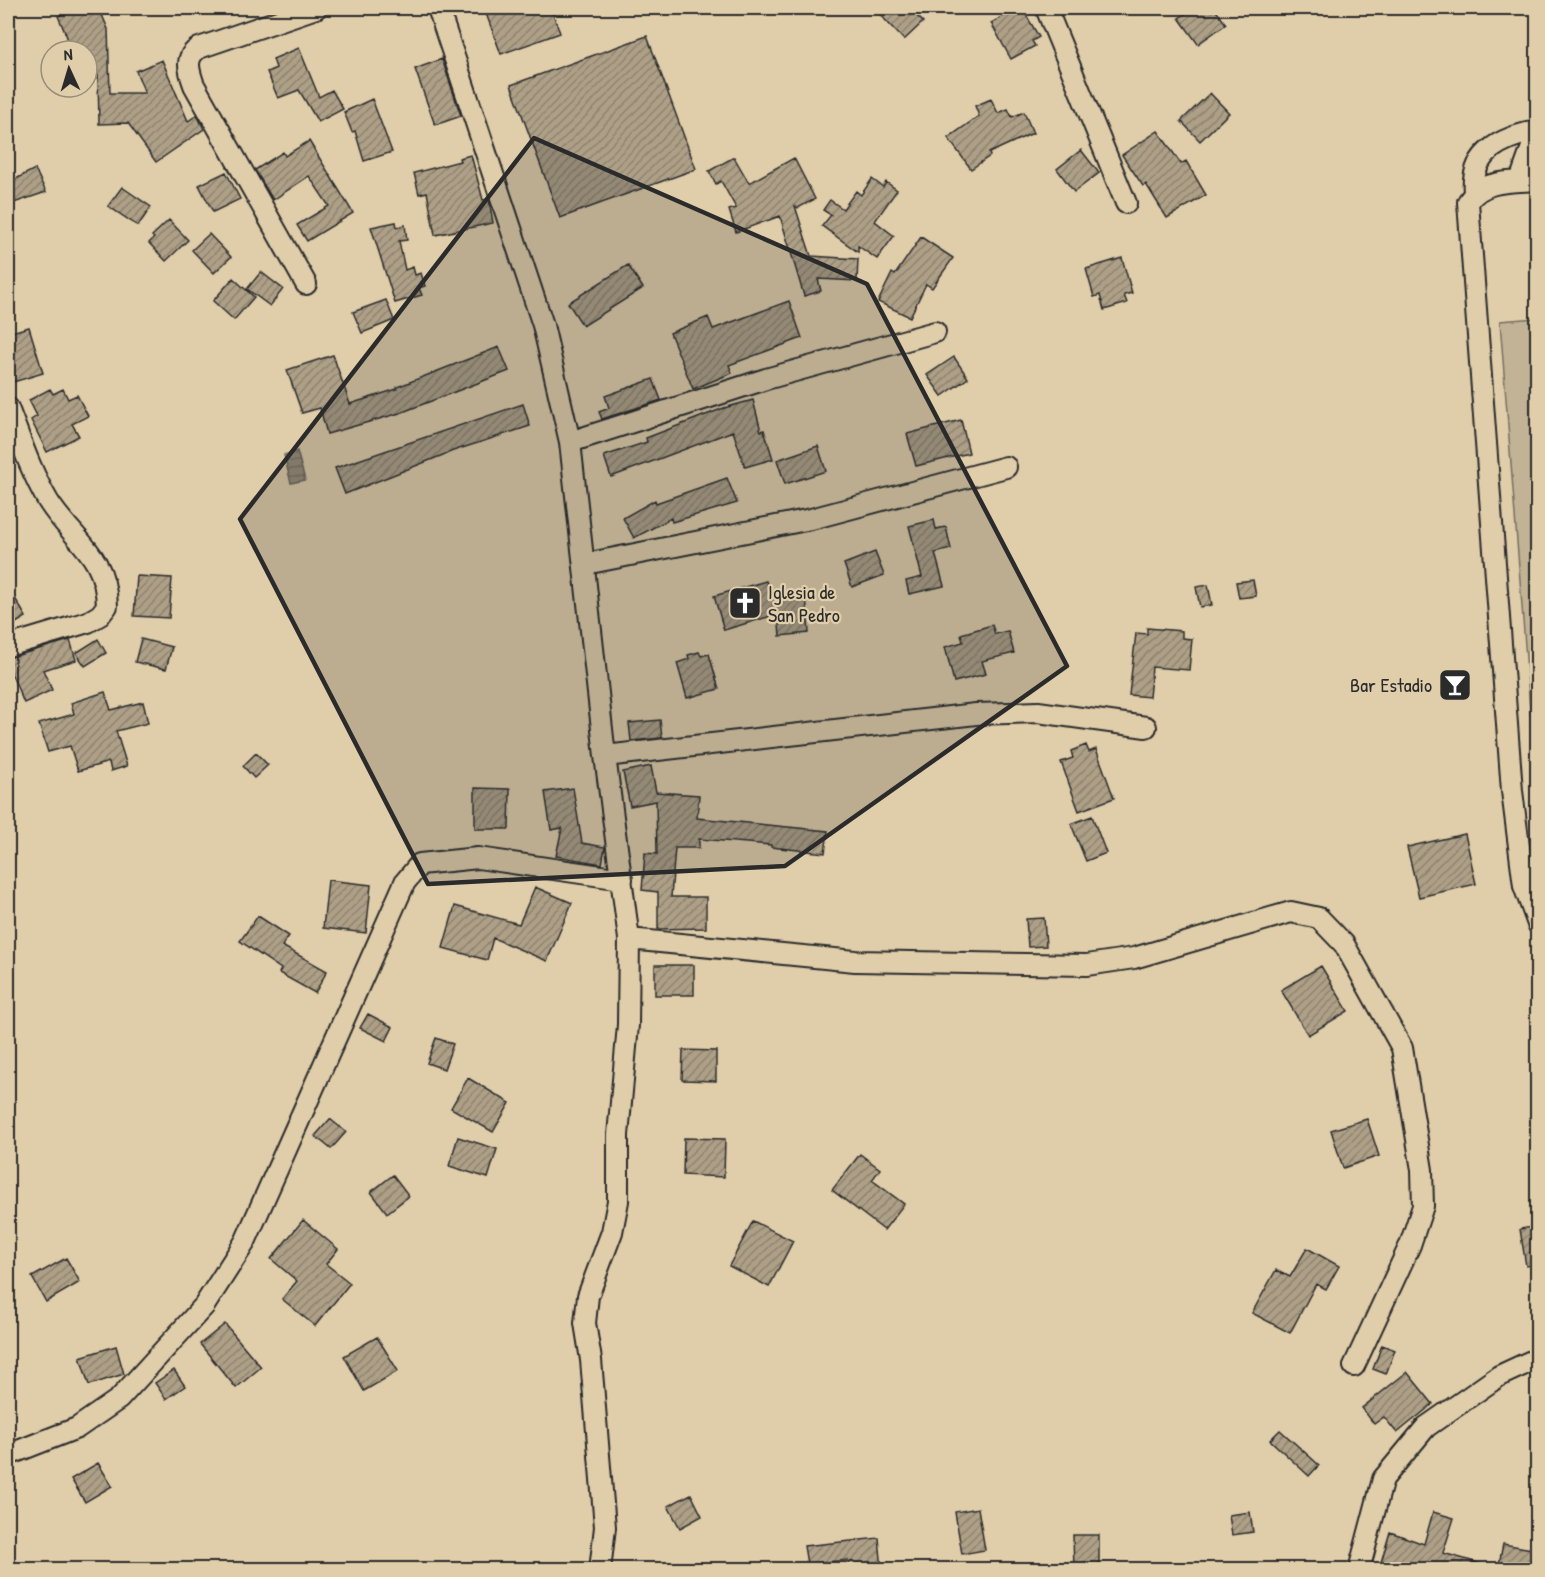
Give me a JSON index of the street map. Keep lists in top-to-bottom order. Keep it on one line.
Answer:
{"places":{"church":["Iglesia de San Pedro"],"bar":["Bar Estadio"]},"north":"top"}
